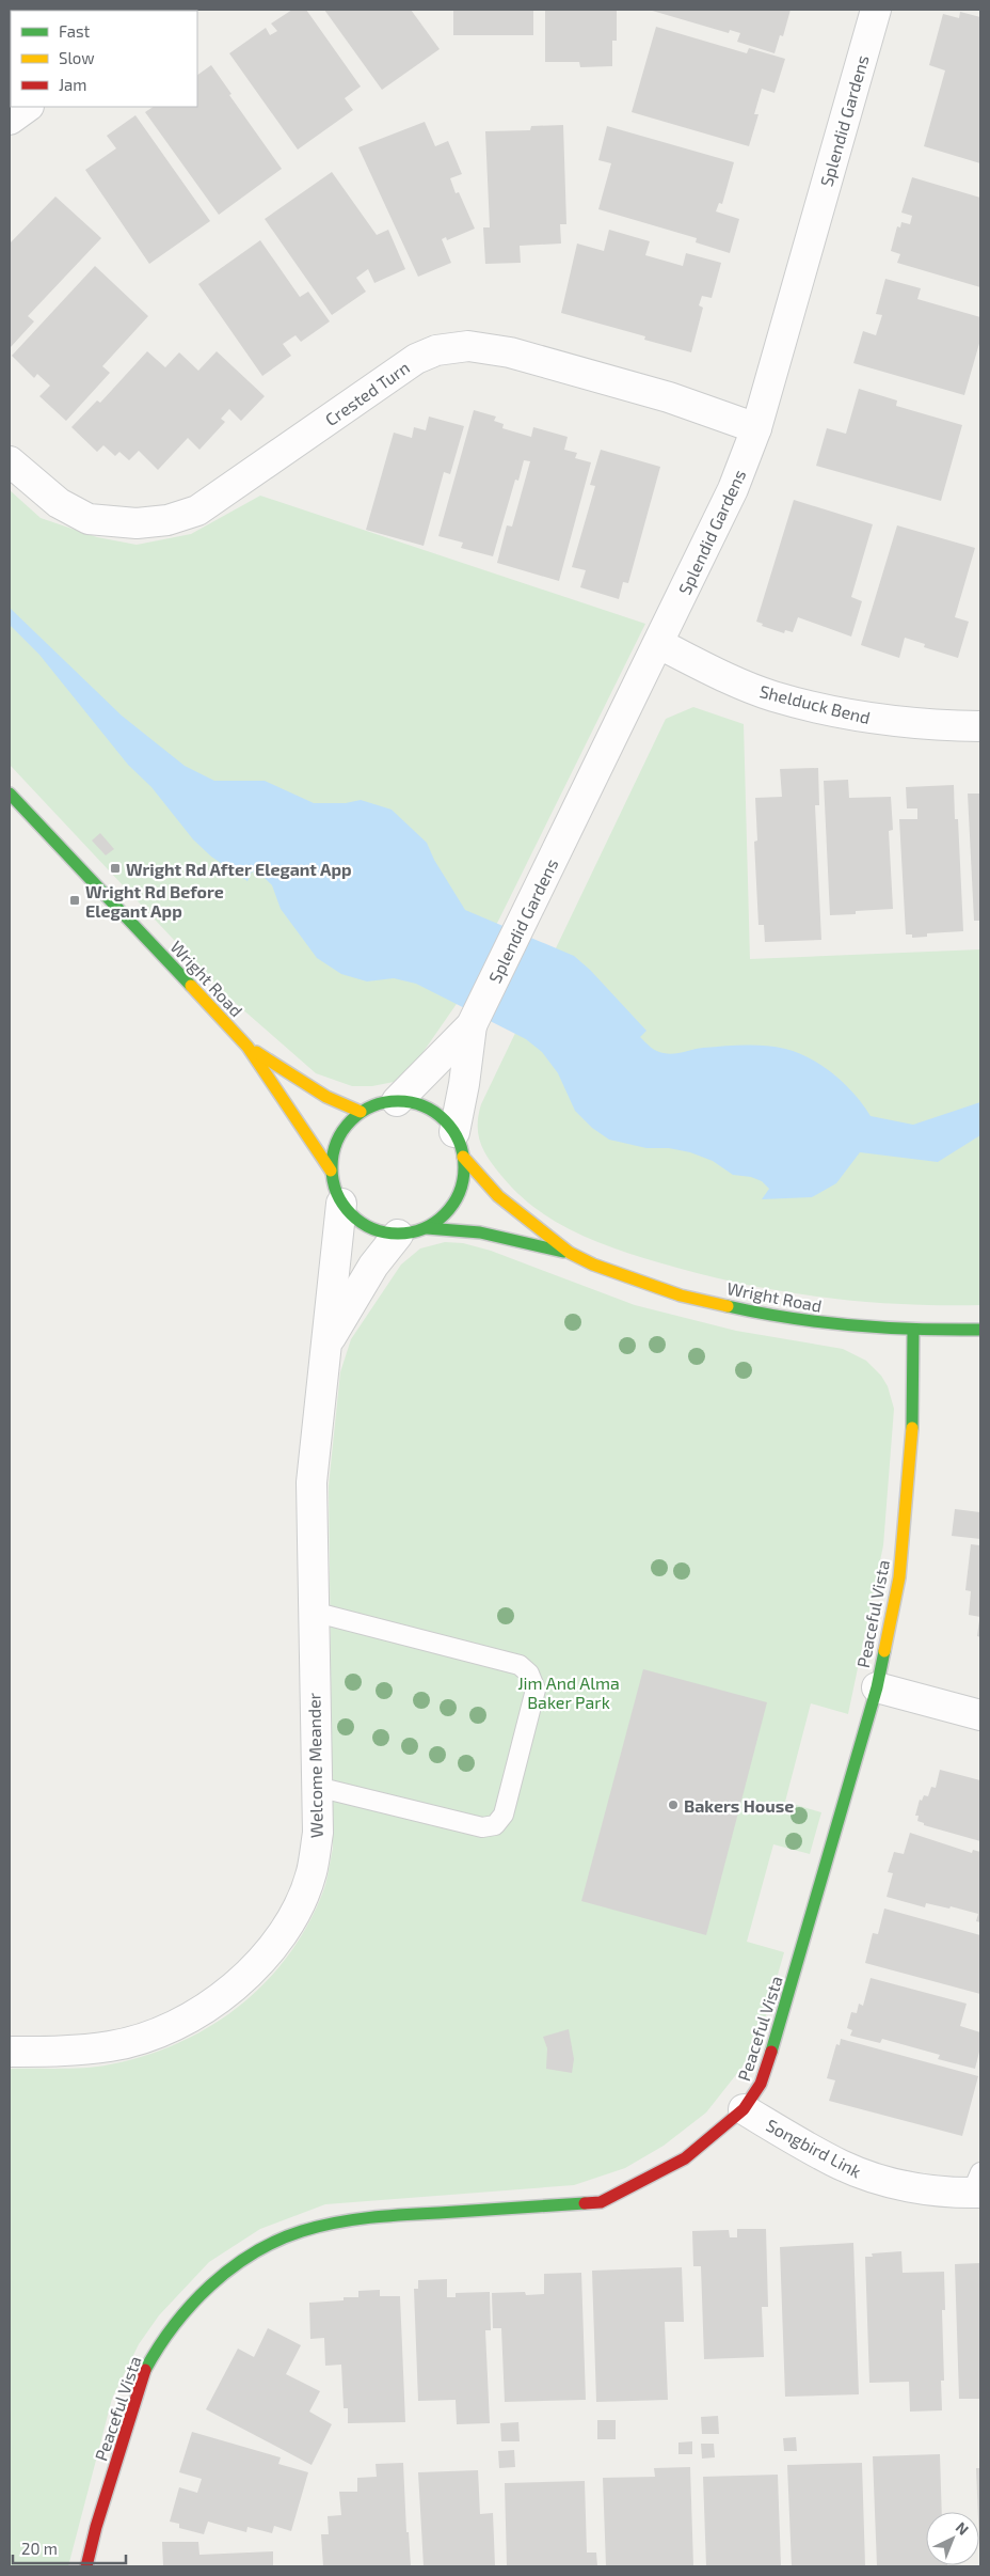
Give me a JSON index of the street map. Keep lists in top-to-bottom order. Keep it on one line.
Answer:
{"streets":{"street":["Splendid Gardens","Crested Turn","Shelduck Bend","Wright Road","Peaceful Vista","Welcome Meander","Songbird Link"]},"crossings":[["Splendid Gardens","Crested Turn"],["Splendid Gardens","Shelduck Bend"],["Splendid Gardens","Wright Road"],["Splendid Gardens","Welcome Meander"],["Wright Road","Peaceful Vista"],["Wright Road","Welcome Meander"],["Peaceful Vista","Songbird Link"]],"parks":["Jim And Alma Baker Park"],"places":{"transit":["Wright Rd After Elegant App","Wright Rd Before Elegant App"],"other":["Bakers House"]},"legend":["Fast","Slow","Jam"],"scale_bar":"20 m","north":"top right"}
